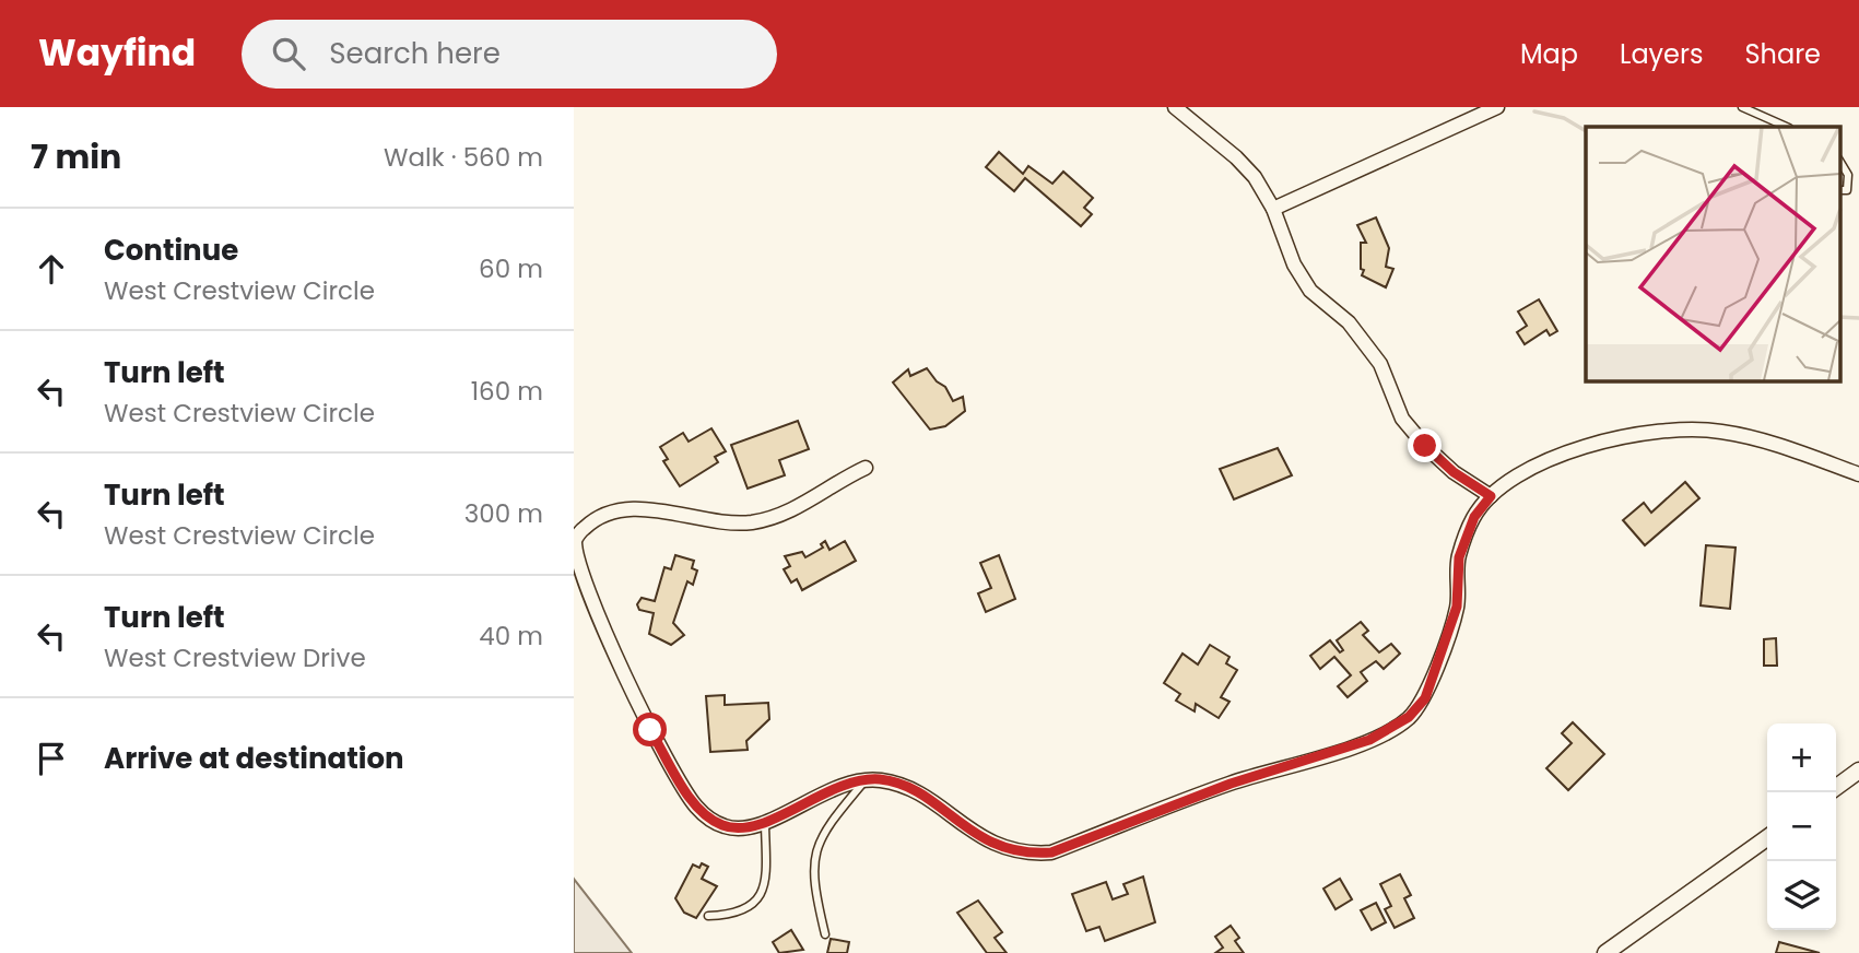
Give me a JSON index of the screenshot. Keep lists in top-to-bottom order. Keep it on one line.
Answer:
{"page":{"header":"Wayfind","search":"Search here","nav":["Map","Layers","Share"],"heading":["7 min","Walk · 560 m"],"list":[["Continue","West Crestview Circle","60 m"],["Turn left","West Crestview Circle","160 m"],["Turn left","West Crestview Circle","300 m"],["Turn left","West Crestview Drive","40 m"],"Arrive at destination"],"map_buttons":["+","−"]}}
